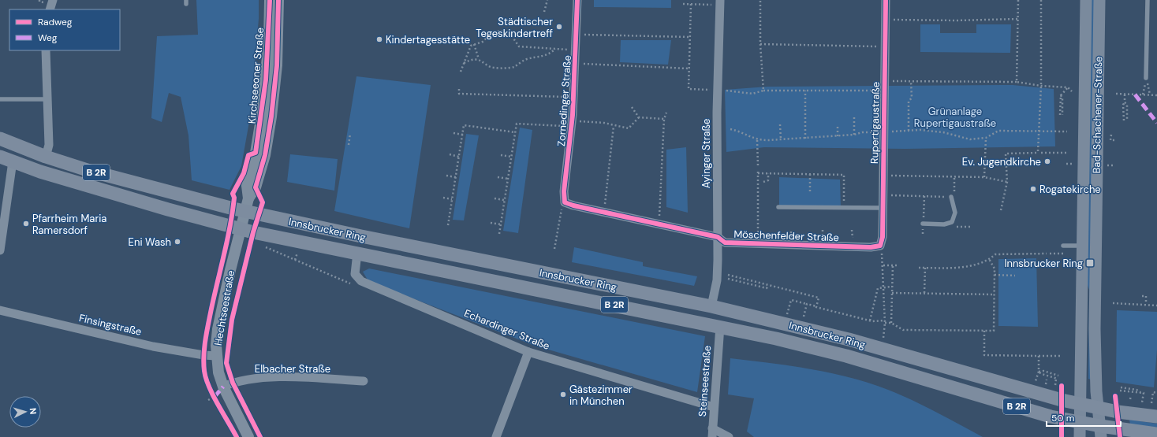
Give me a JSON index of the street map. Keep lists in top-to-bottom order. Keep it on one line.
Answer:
{"streets":{"main road":["Bad-Schachener-Straße","B 2R","Innsbrucker Ring"],"street":["Kirchseeoner Straße","Zornedinger Straße","Rupertigaustraße","Ayinger Straße","Möschenfelder Straße","Hechtseestraße","Finsingstraße","Echardinger Straße","Elbacher Straße","Steinseestraße"]},"crossings":[["Kirchseeoner Straße","Innsbrucker Ring"],["Kirchseeoner Straße","Hechtseestraße"],["Zornedinger Straße","Möschenfelder Straße"],["Bad-Schachener-Straße","Innsbrucker Ring"],["Rupertigaustraße","Möschenfelder Straße"],["Ayinger Straße","Innsbrucker Ring"],["Ayinger Straße","Möschenfelder Straße"],["Innsbrucker Ring","Hechtseestraße"],["Innsbrucker Ring","Echardinger Straße"],["Innsbrucker Ring","Steinseestraße"],["Hechtseestraße","Finsingstraße"],["Hechtseestraße","Elbacher Straße"],["Echardinger Straße","Steinseestraße"]],"parks":["Grünanlage Rupertigaustraße"],"places":{"other":["Städtischer Tegeskindertreff","Kindertagesstätte","Ev. Jugendkirche","Rogatekirche","Pfarrheim Maria Ramersdorf","Eni Wash","Gästezimmer in München"],"transit":["Innsbrucker Ring"]},"legend":["Radweg","Weg"],"scale_bar":"50 m","north":"right"}
